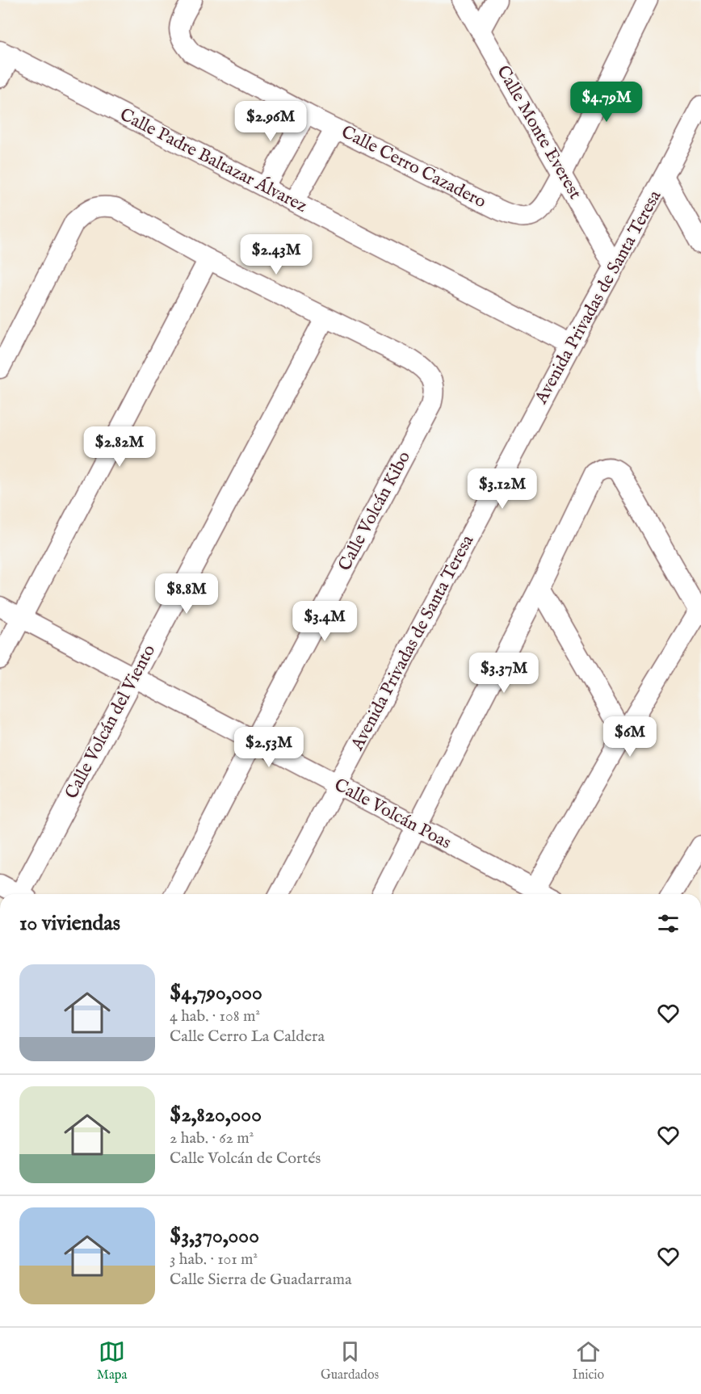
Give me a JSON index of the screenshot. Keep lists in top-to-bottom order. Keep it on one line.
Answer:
{"streets":{"street":["Calle Monte Everest","Calle Padre Baltazar Álvarez","Calle Cerro Cazadero","Avenida Privadas de Santa Teresa","Calle Volcán Kibo","Calle Volcán del Viento","Calle Volcán Poas"]},"crossings":[["Calle Monte Everest","Calle Cerro Cazadero"],["Calle Monte Everest","Avenida Privadas de Santa Teresa"],["Calle Padre Baltazar Álvarez","Avenida Privadas de Santa Teresa"],["Avenida Privadas de Santa Teresa","Calle Volcán Poas"],["Calle Volcán Kibo","Calle Volcán del Viento"],["Calle Volcán Kibo","Calle Volcán Poas"],["Calle Volcán del Viento","Calle Volcán Poas"]],"page":{"price":["$4.79M","$2.96M","$2.43M","$2.82M","$3.12M","$8.8M","$3.4M","$3.37M","$6M","$2.53M"],"heading":"10 viviendas","list":[{"name":"$4,790,000","note":"4 hab. · 108 m² · Calle Cerro La Caldera"},{"name":"$2,820,000","note":"2 hab. · 62 m² · Calle Volcán de Cortés"},{"name":"$3,370,000","note":"3 hab. · 101 m² · Calle Sierra de Guadarrama"}],"tabs":["Mapa","Guardados","Inicio"]}}
